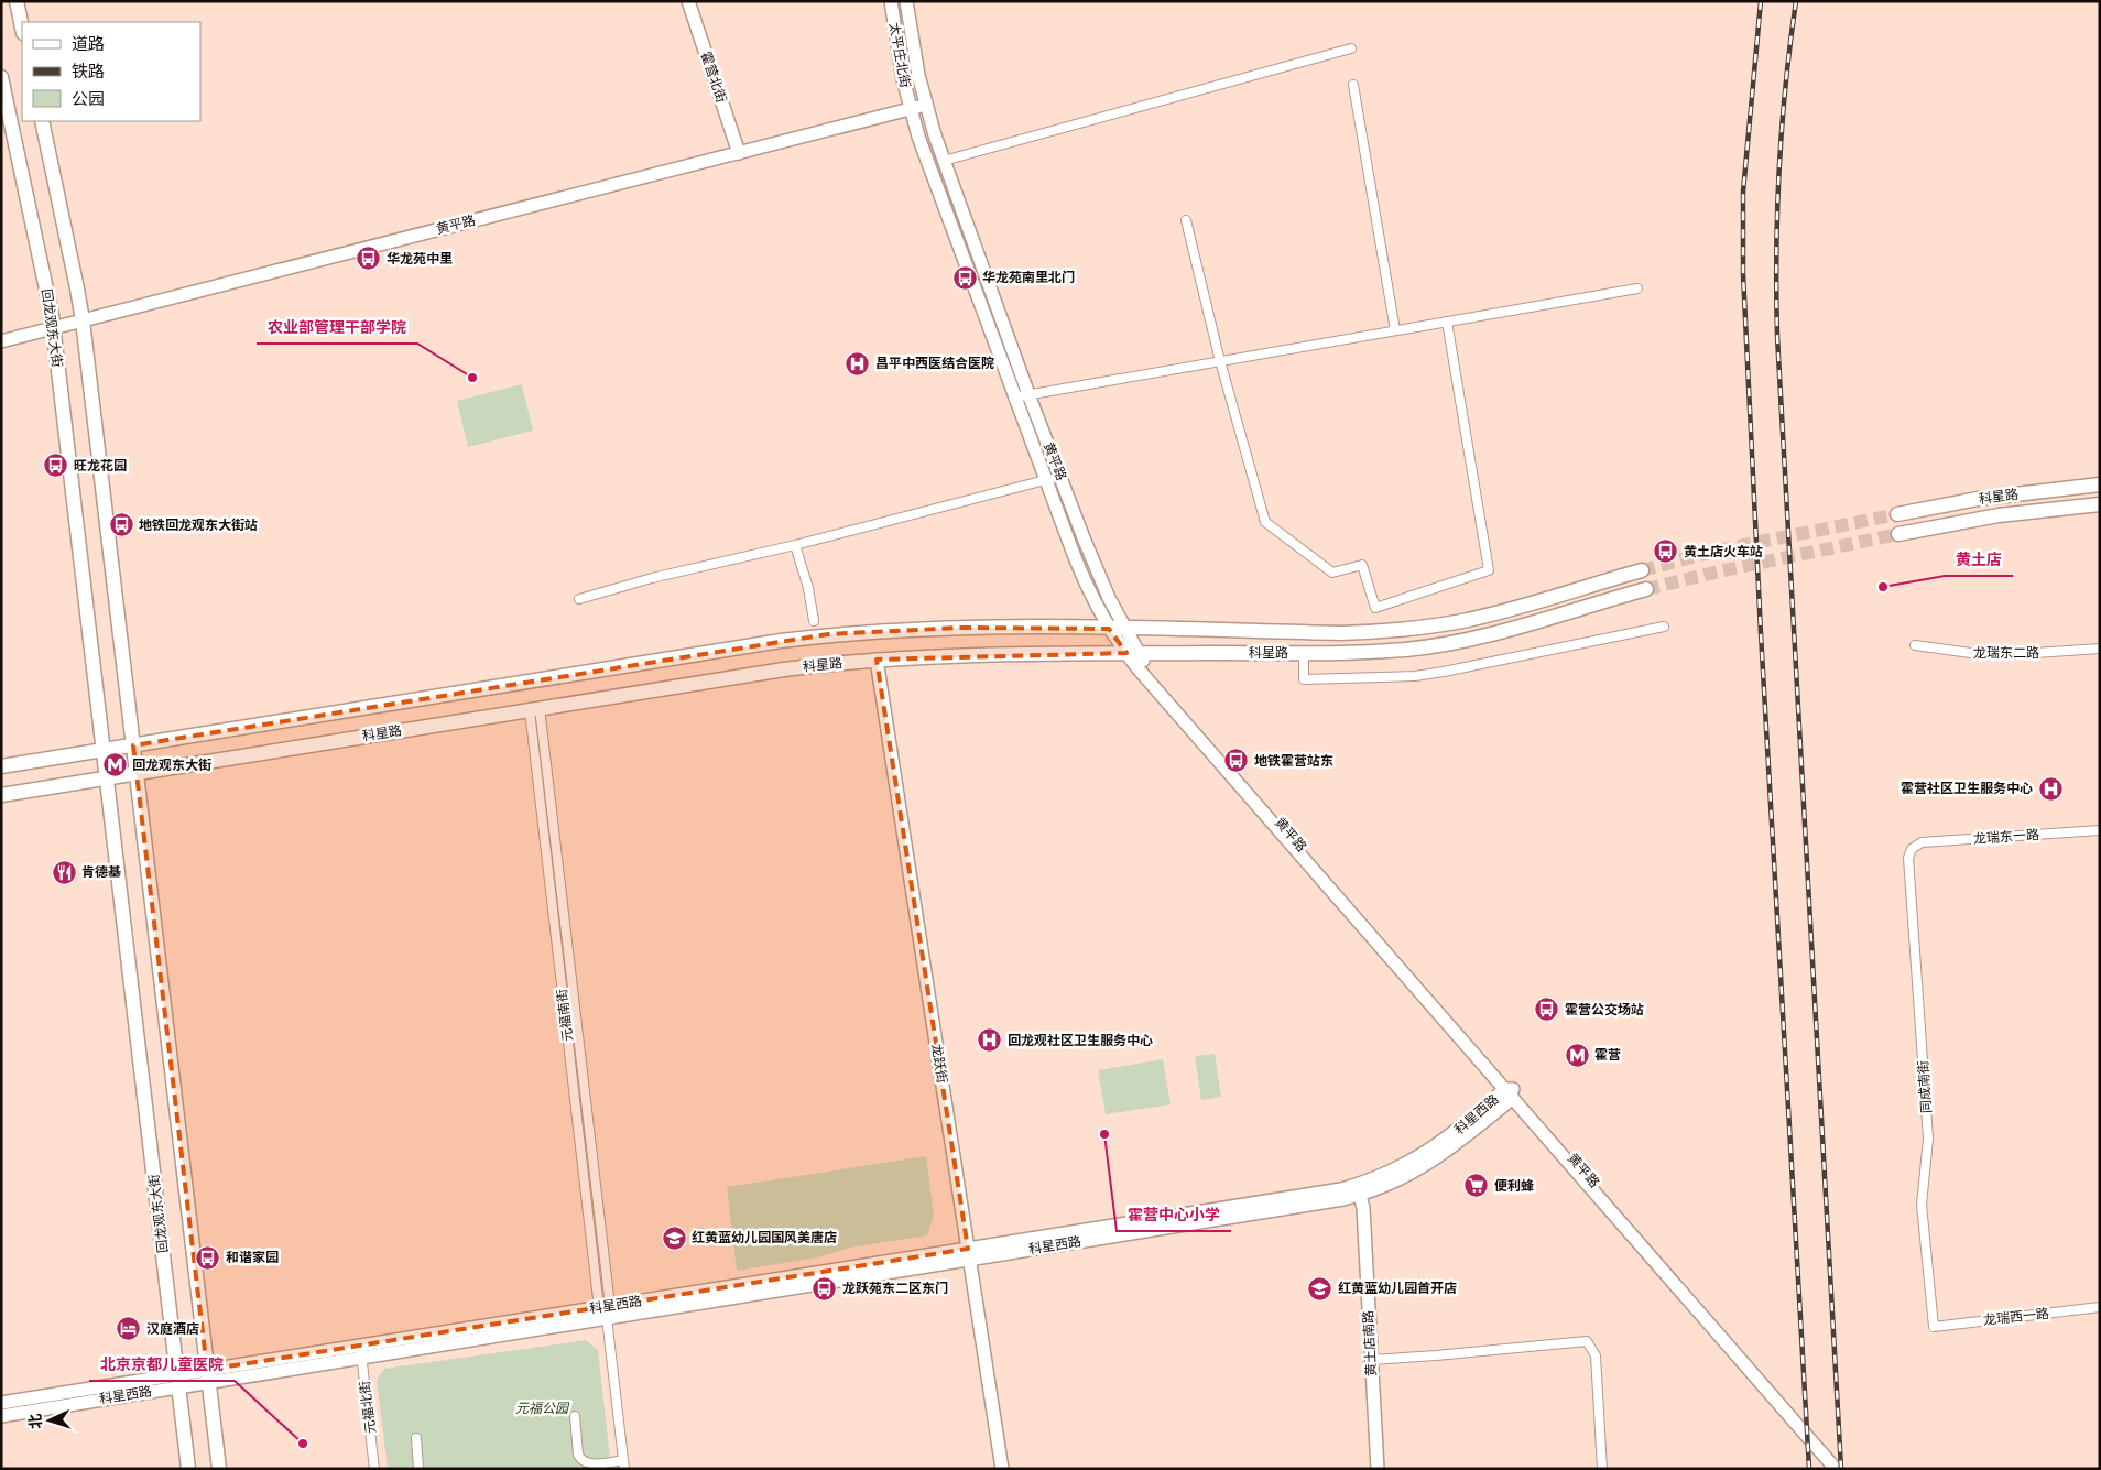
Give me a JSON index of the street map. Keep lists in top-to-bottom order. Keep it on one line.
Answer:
{"streets":{"main road":["太平庄北街","霍营北街","黄平路","回龙观东大街","科星路","龙跃街","科星西路","黄土店南路"],"street":["龙瑞东二路","龙瑞东一路","元福南街","同成南街","龙瑞西一路","元福北街"]},"crossings":[["太平庄北街","黄平路"],["霍营北街","黄平路"],["黄平路","回龙观东大街"],["黄平路","科星路"],["黄平路","科星西路"],["回龙观东大街","科星路"],["回龙观东大街","科星西路"],["科星路","元福南街"],["科星路","龙跃街"],["龙瑞东一路","同成南街"],["元福南街","科星西路"],["龙跃街","科星西路"],["同成南街","龙瑞西一路"],["科星西路","黄土店南路"],["科星西路","元福北街"]],"parks":["元福公园"],"places":{"bus stop":["华龙苑中里","华龙苑南里北门","旺龙花园","地铁回龙观东大街站","黄土店火车站","地铁霍营站东","霍营公交场站","和谐家园","龙跃苑东二区东门"],"hospital":["昌平中西医结合医院","霍营社区卫生服务中心","回龙观社区卫生服务中心"],"other":["农业部管理干部学院","黄土店","霍营中心小学","北京京都儿童医院"],"metro station":["回龙观东大街","霍营"],"restaurant":["肯德基"],"supermarket":["便利蜂"],"school or university":["红黄蓝幼儿园国风美唐店","红黄蓝幼儿园首开店"],"hotel":["汉庭酒店"]},"legend":["道路","铁路","公园"],"north":"left"}
